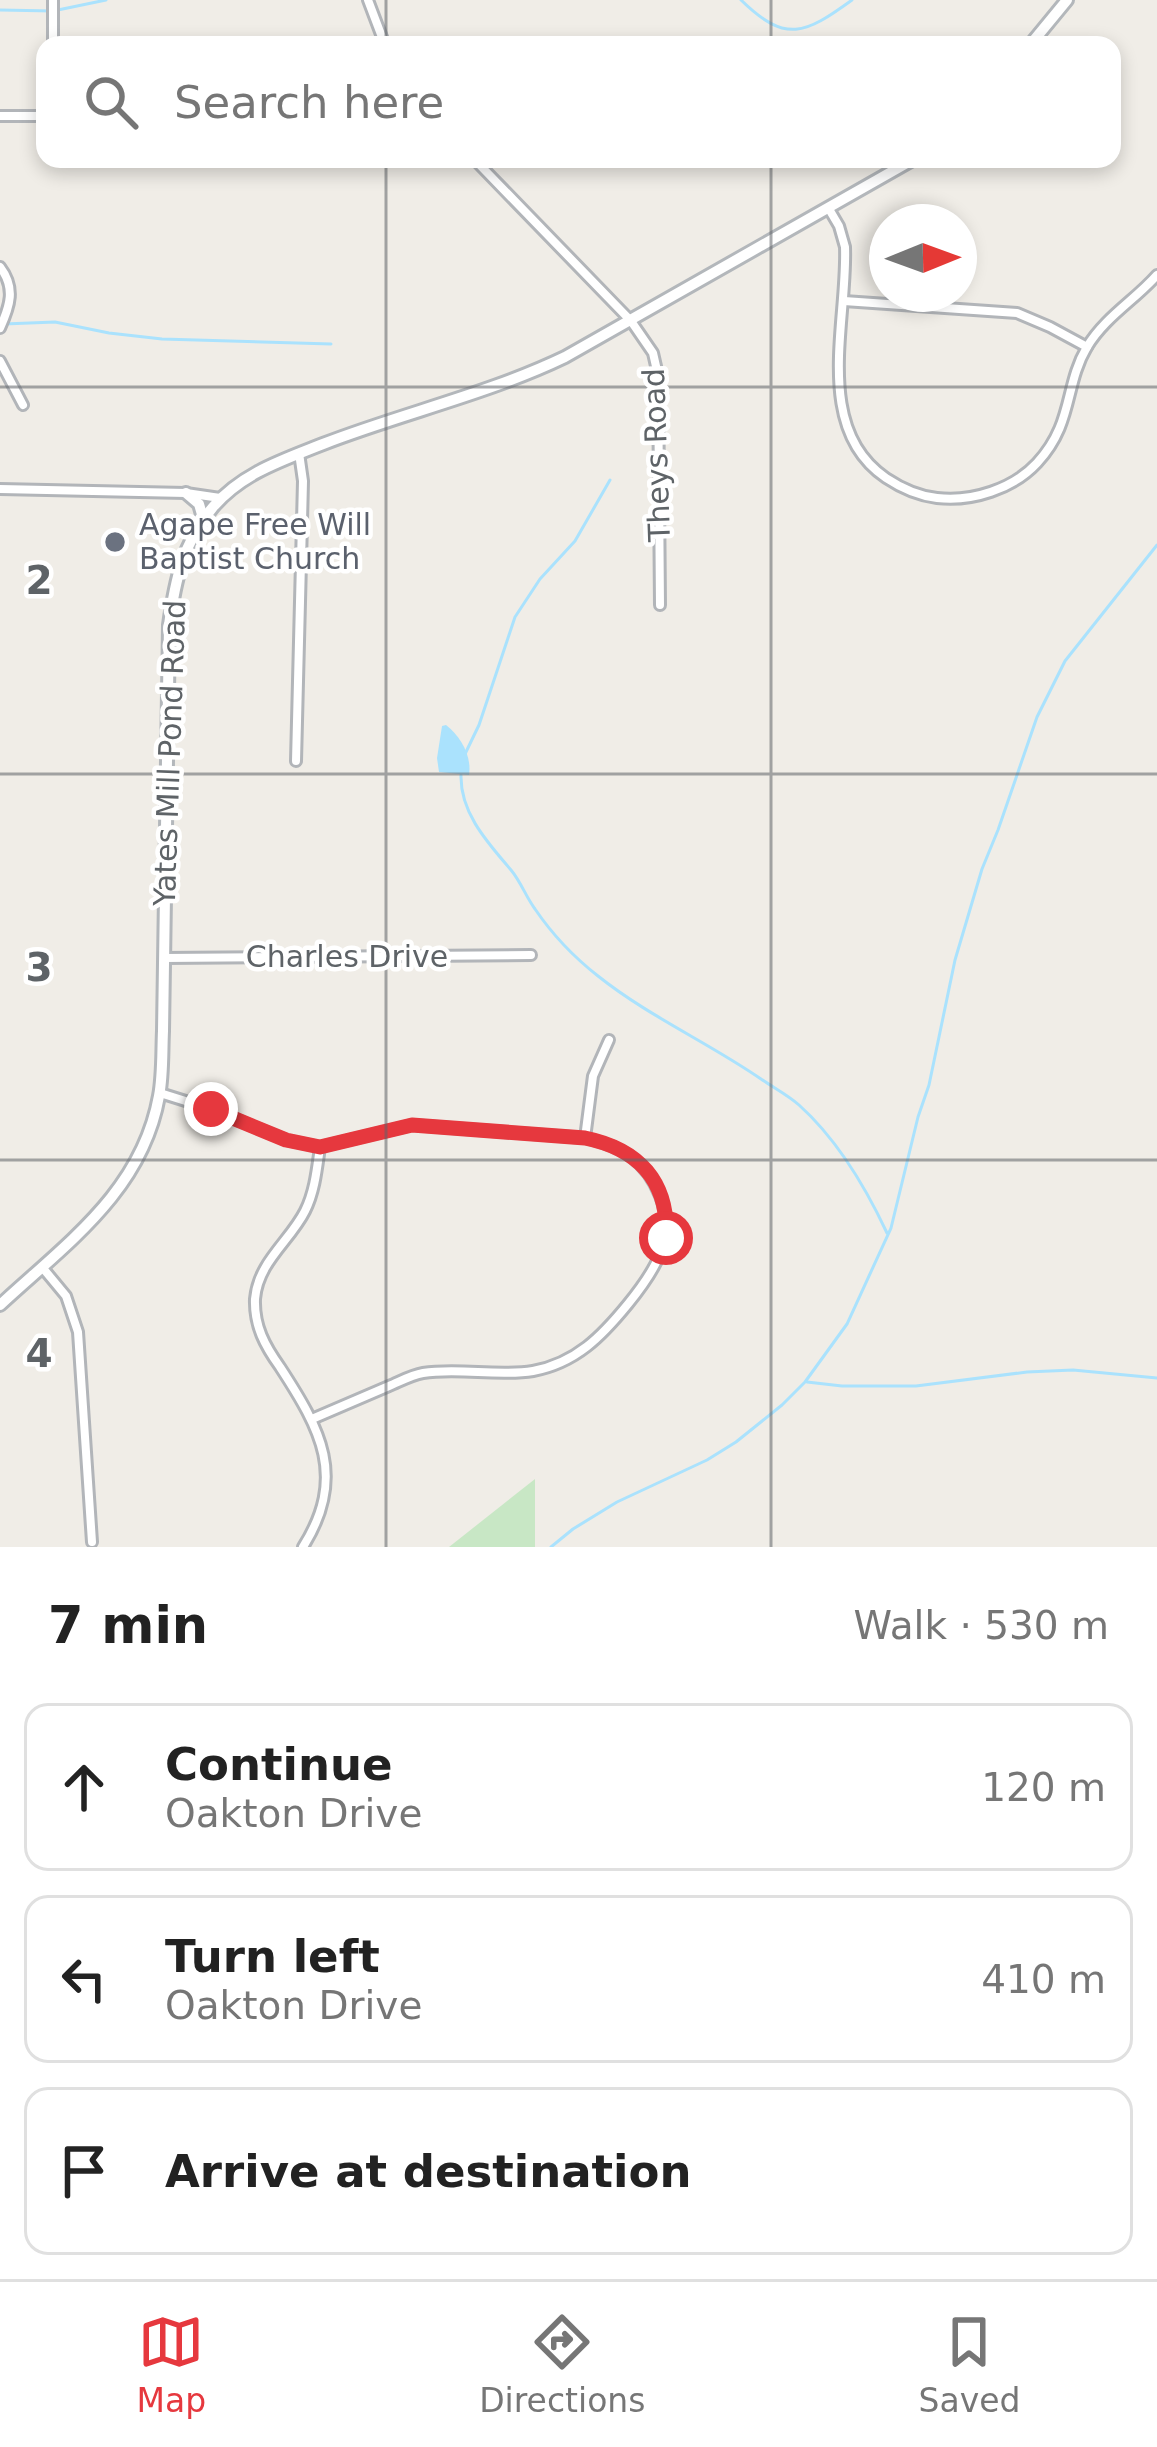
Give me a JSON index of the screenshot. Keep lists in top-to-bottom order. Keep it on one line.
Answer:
{"streets":{"street":["Theys Road","Yates Mill Pond Road","Charles Drive"]},"crossings":[["Theys Road","Yates Mill Pond Road"],["Yates Mill Pond Road","Charles Drive"]],"places":["Agape Free Will Baptist Church"],"north":"right","page":{"search":"Search here","heading":["7 min","Walk · 530 m"],"list":[["Continue","Oakton Drive","120 m"],["Turn left","Oakton Drive","410 m"],"Arrive at destination"],"nav":["Map","Directions","Saved"]},"grid":{"rows":["2","3","4"]}}
